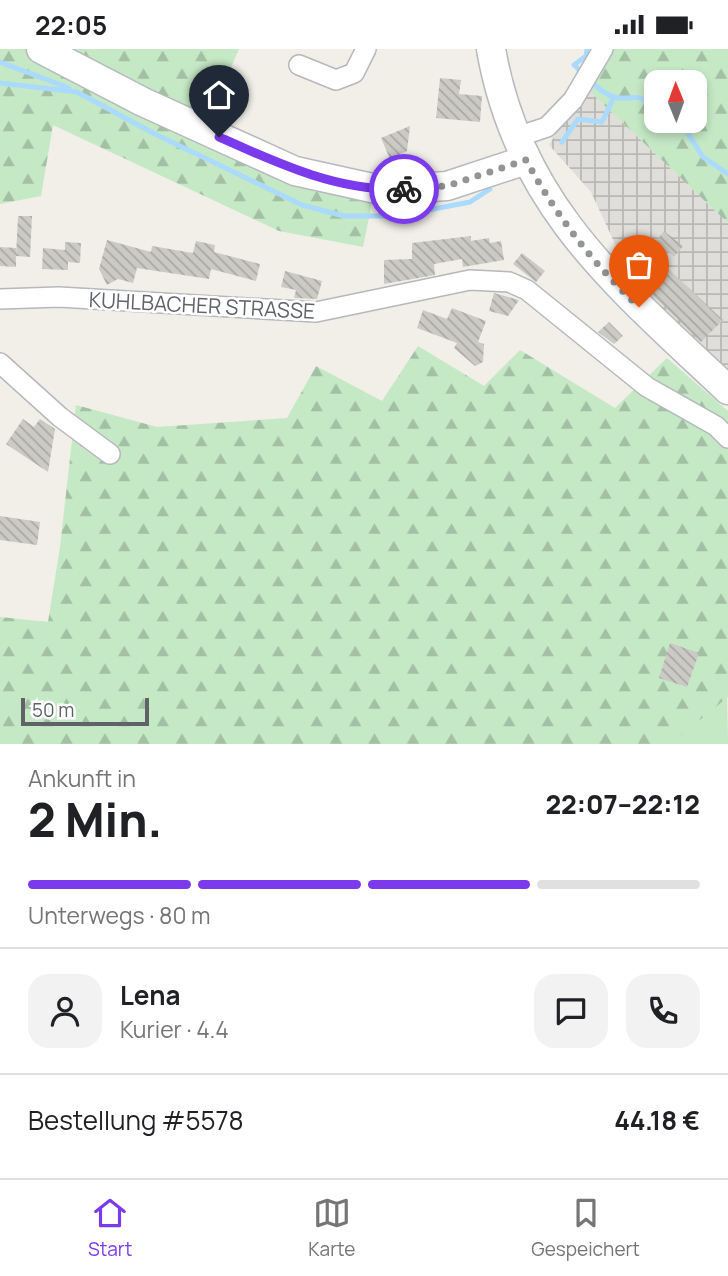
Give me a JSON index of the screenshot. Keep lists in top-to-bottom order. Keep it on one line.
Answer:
{"streets":{"street":["KUHLBACHER STRASSE"]},"scale_bar":"50 m","north":"top","page":{"status":"22:05","scale":"50 m","heading":["2 Min.","Ankunft in","22:07–22:12"],"panel":["Lena","Kurier · 4.4","Bestellung #5578","44.18 €"],"bar":"Unterwegs · 80 m","tabs":["Start","Karte","Gespeichert"]}}
